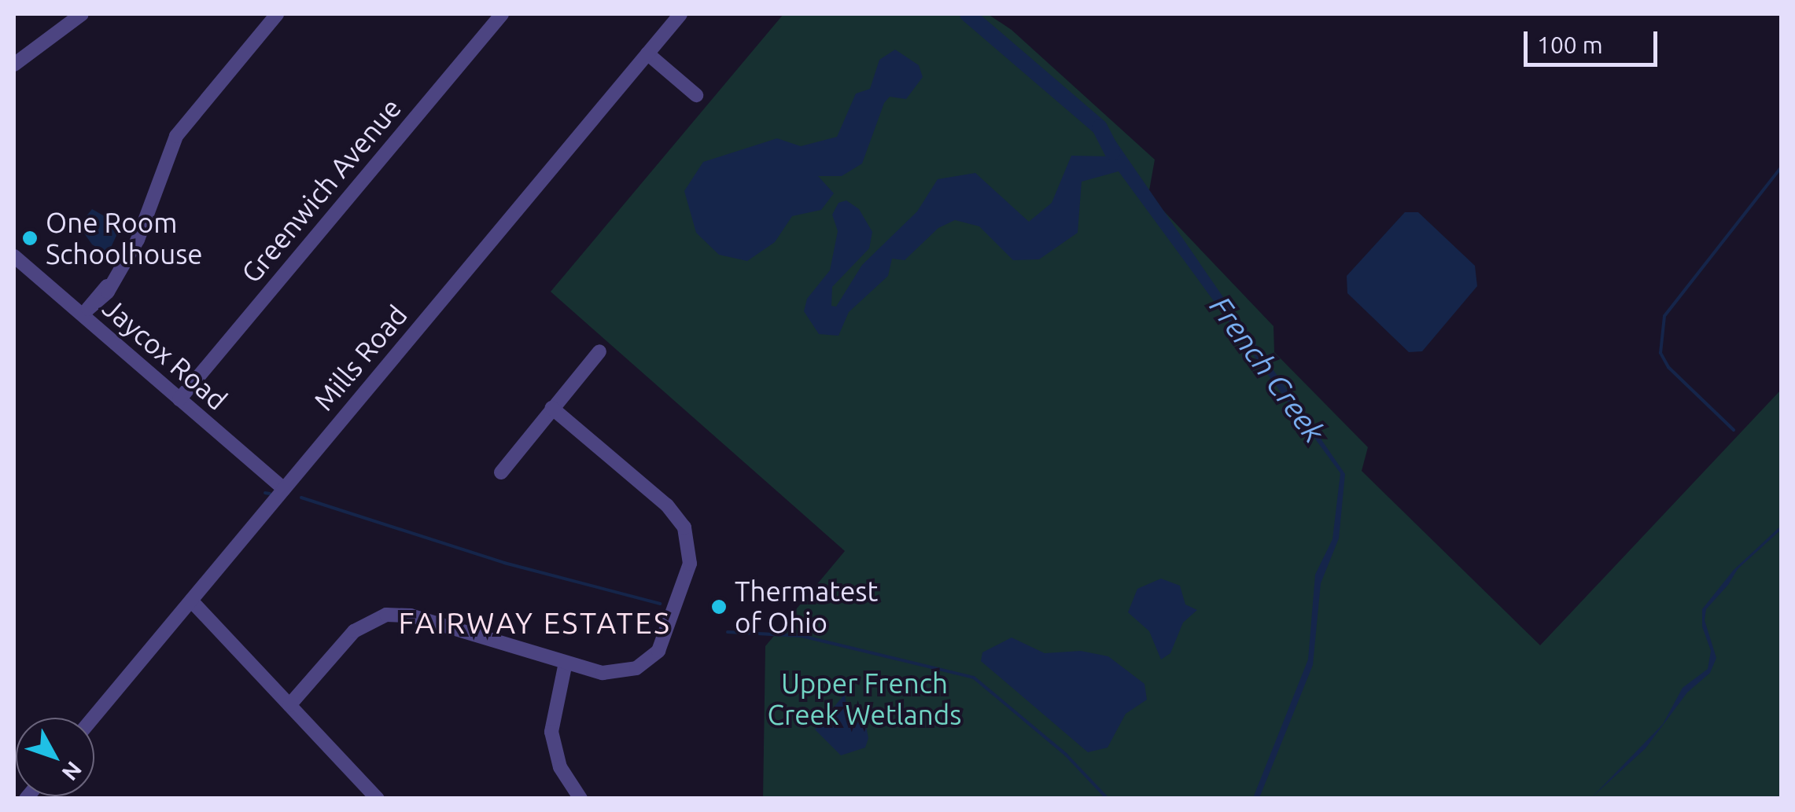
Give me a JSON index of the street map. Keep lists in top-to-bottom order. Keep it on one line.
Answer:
{"streets":{"street":["Greenwich Avenue","Jaycox Road","Mills Road"]},"crossings":[["Greenwich Avenue","Jaycox Road"],["Jaycox Road","Mills Road"]],"districts":["FAIRWAY ESTATES"],"water":["French Creek"],"parks":["Upper French Creek Wetlands"],"places":["One Room Schoolhouse","Thermatest of Ohio"],"scale_bar":"100 m","north":"bottom right"}
